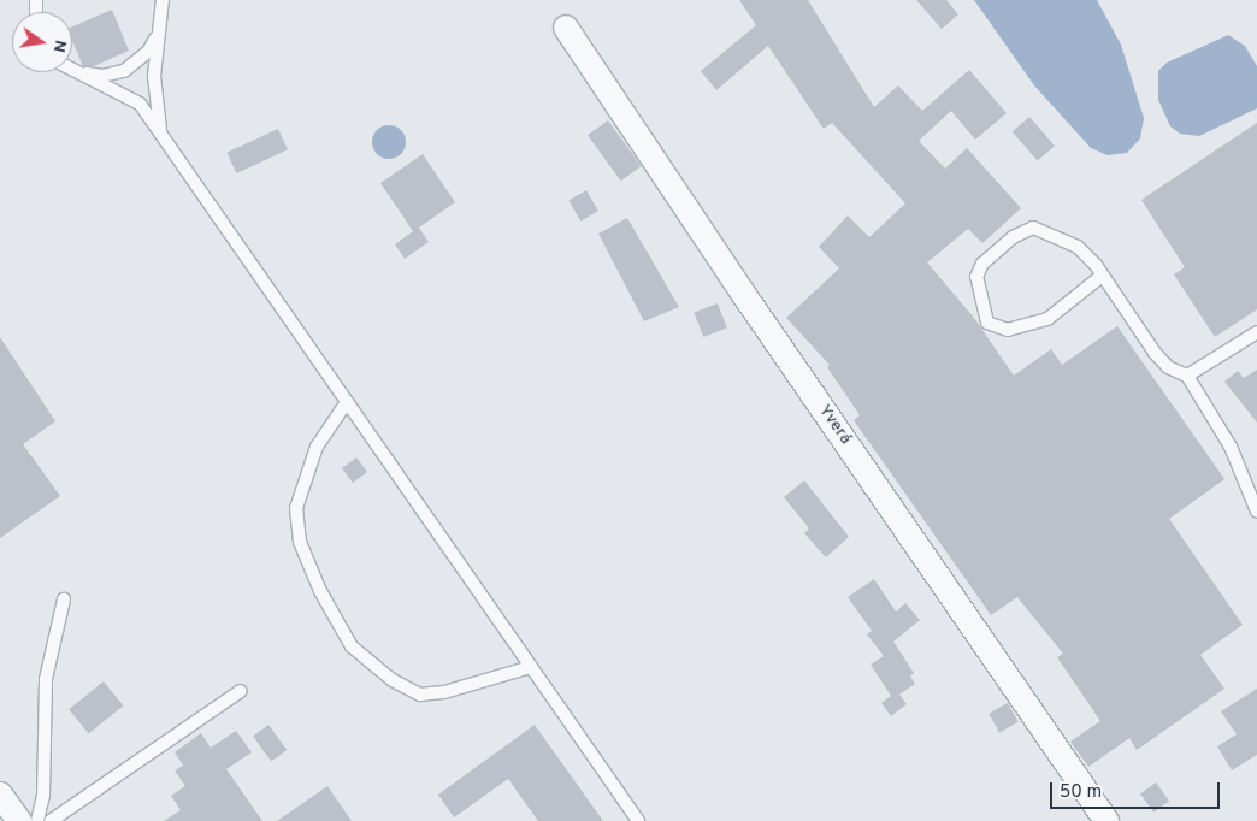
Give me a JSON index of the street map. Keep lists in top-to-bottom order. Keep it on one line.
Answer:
{"streets":{"street":["Yverá"]},"scale_bar":"50 m","north":"right"}
